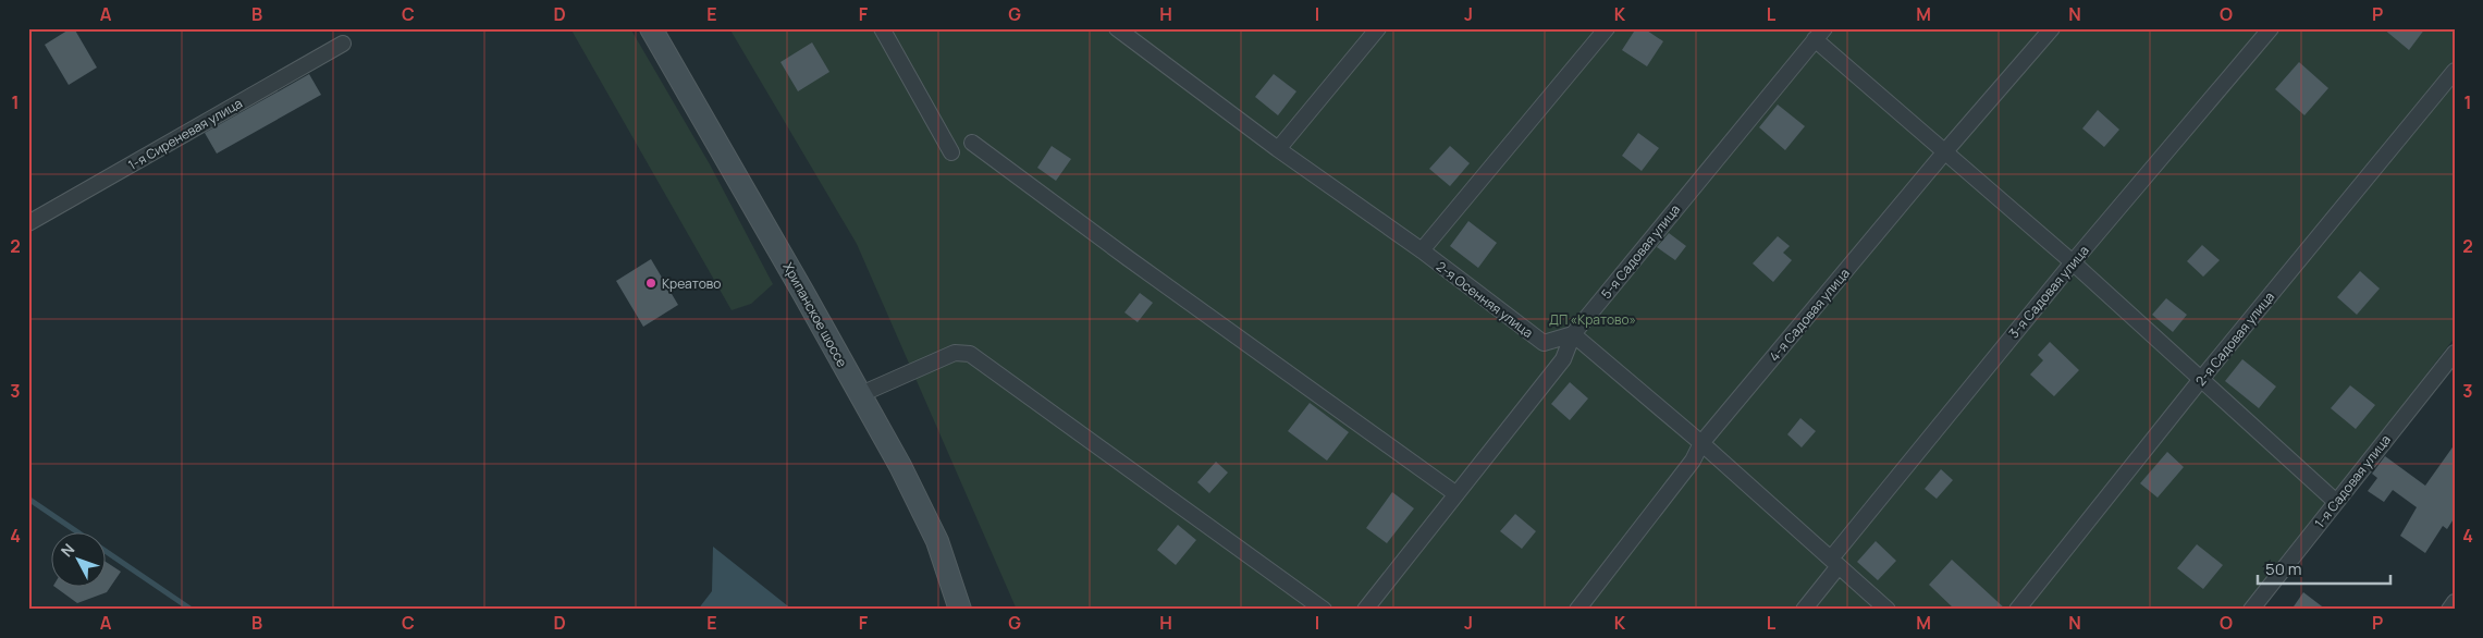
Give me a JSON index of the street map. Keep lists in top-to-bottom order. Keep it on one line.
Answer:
{"streets":{"main road":["Хрипанское шоссе"],"street":["1-я Сиреневая улица","5-я Садовая улица","3-я Садовая улица","2-я Осенняя улица","4-я Садовая улица","2-я Садовая улица","1-я Садовая улица"]},"crossings":[["5-я Садовая улица","2-я Осенняя улица"]],"parks":["ДП «Кратово»"],"places":["Креатово"],"scale_bar":"50 m","north":"top left","grid":{"columns":["A","B","C","D","E","F","G","H","I","J","K","L","M","N","O","P"],"rows":["1","2","3","4"]}}
